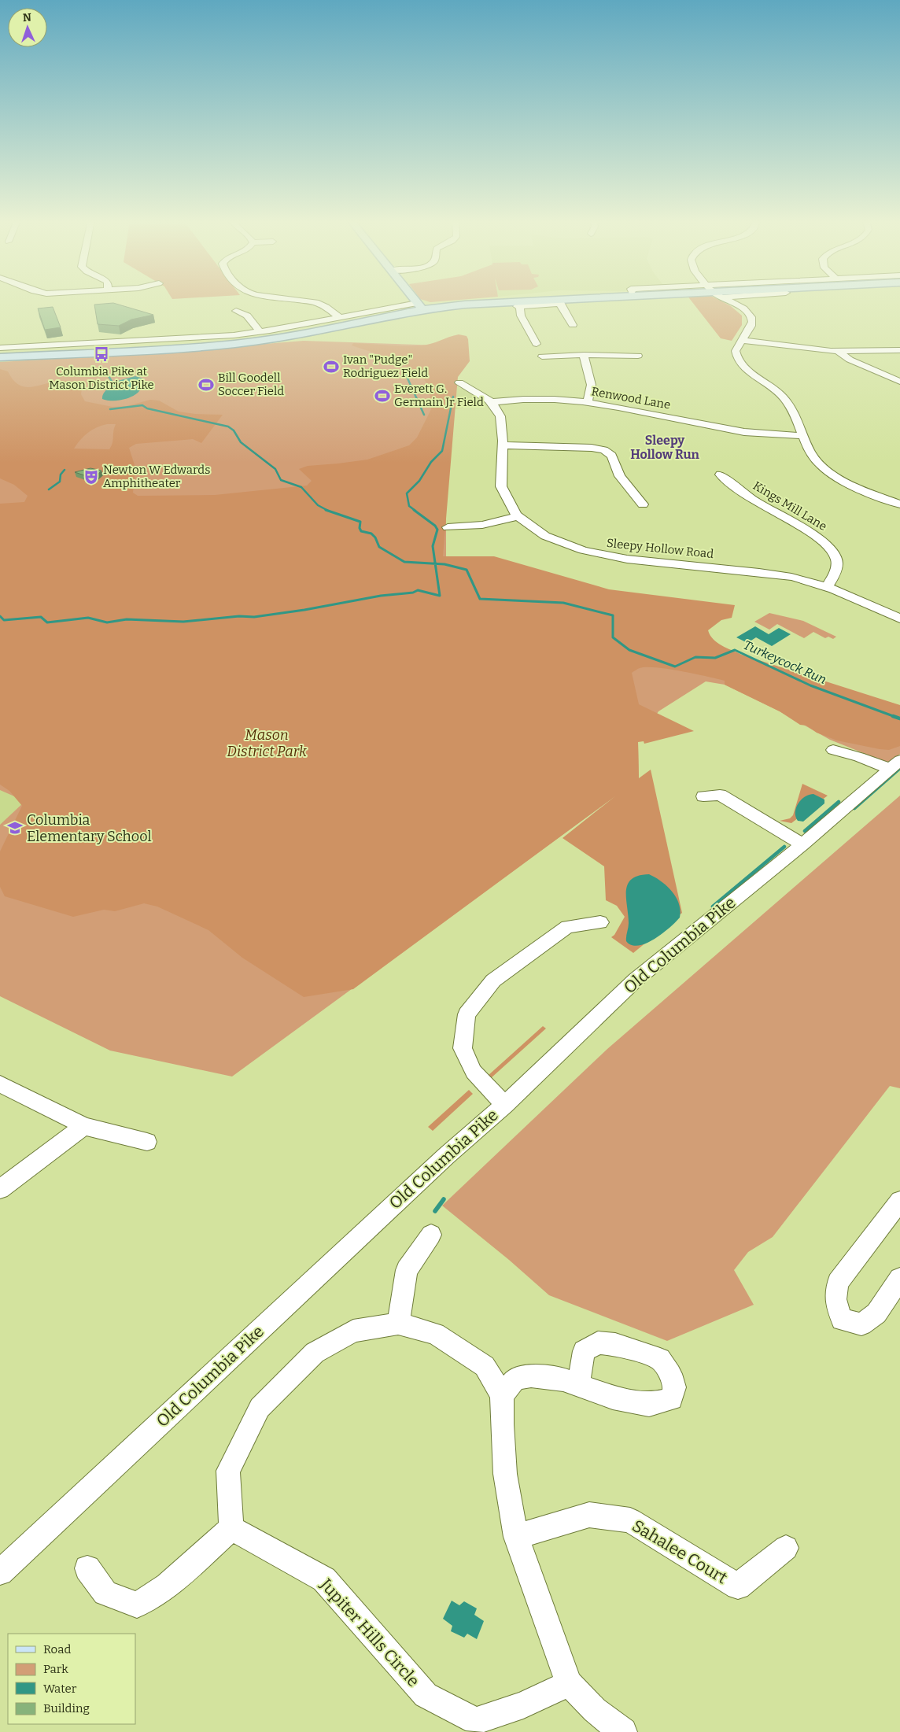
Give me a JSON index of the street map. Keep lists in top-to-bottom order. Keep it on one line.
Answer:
{"streets":{"street":["Renwood Lane","Kings Mill Lane","Sleepy Hollow Road","Old Columbia Pike","Sahalee Court","Jupiter Hills Circle"]},"crossings":[["Renwood Lane","Sleepy Hollow Road"],["Kings Mill Lane","Sleepy Hollow Road"]],"districts":["Sleepy Hollow Run"],"water":["Turkeycock Run"],"parks":["Mason District Park"],"places":{"bus stop":["Columbia Pike at Mason District Pike"],"sports":["Ivan \"Pudge\" Rodriguez Field","Bill Goodell Soccer Field","Everett G. Germain Jr Field"],"theatre":["Newton W Edwards Amphitheater"],"school or university":["Columbia Elementary School"]},"legend":["Road","Park","Water","Building"],"north":"top"}
